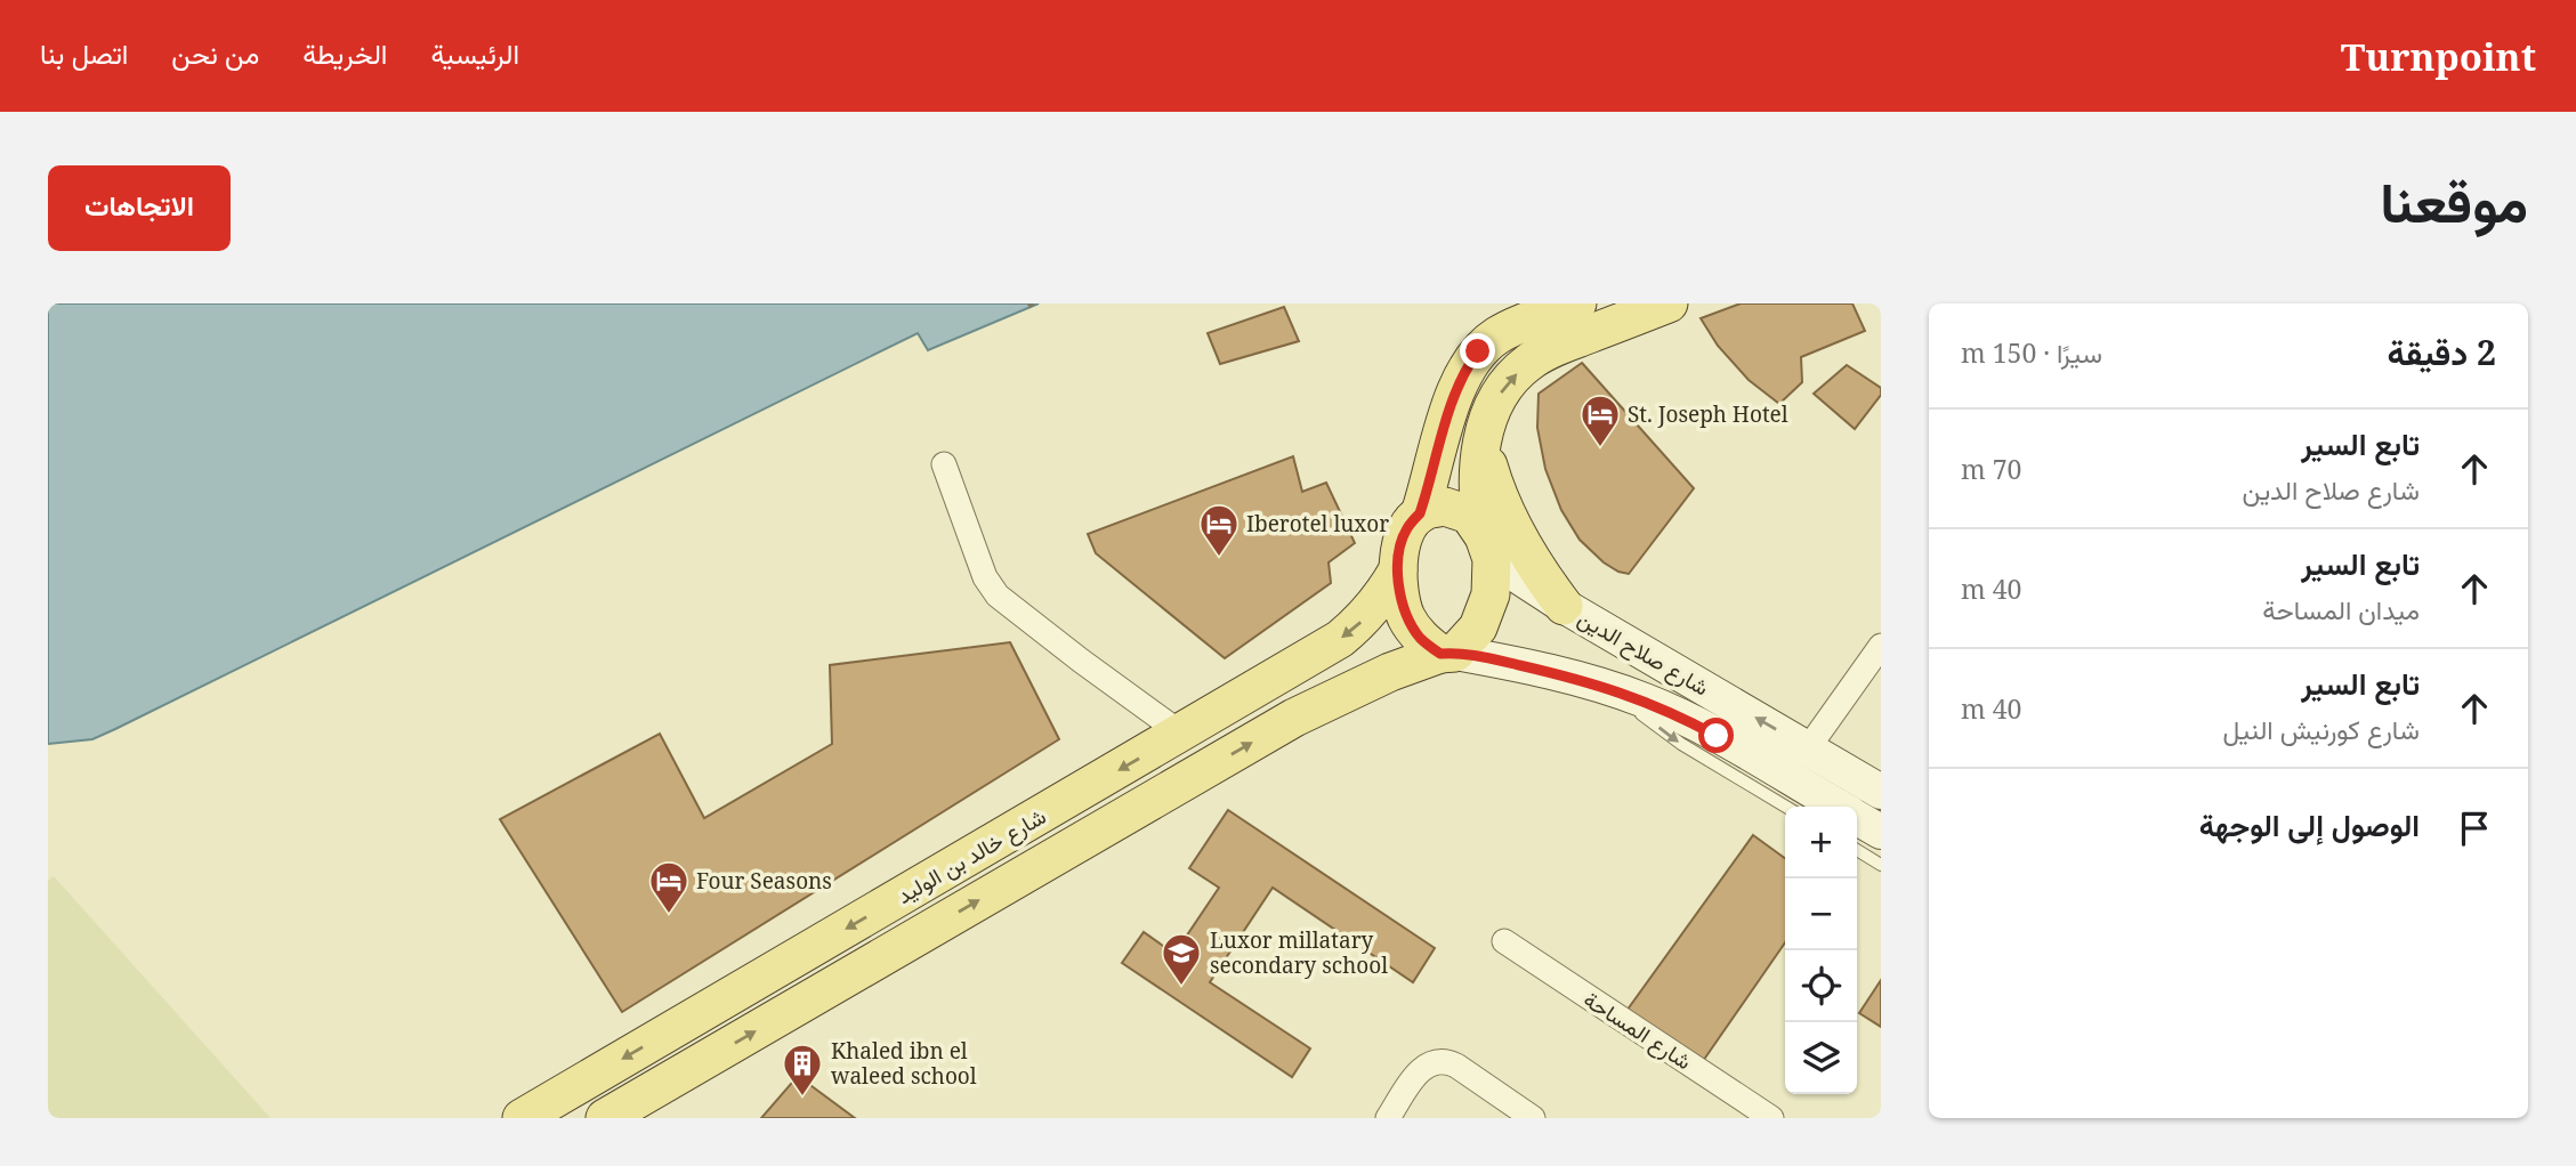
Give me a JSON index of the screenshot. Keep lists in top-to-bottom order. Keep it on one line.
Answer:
{"streets":{"main road":["شارع صلاح الدين","شارع خالد بن الوليد"],"street":["شارع المساحة"]},"crossings":[["شارع صلاح الدين","شارع خالد بن الوليد"]],"places":{"hotel":["St. Joseph Hotel","Iberotel luxor","Four Seasons"],"school or university":["Luxor millatary secondary school"],"building":["Khaled ibn el waleed school"]},"page":{"header":"Turnpoint","nav":["الرئيسية","الخريطة","من نحن","اتصل بنا"],"title":"موقعنا","buttons":"الاتجاهات","heading":["2 دقيقة","سيرًا · 150 m"],"list":[["تابع السير","شارع صلاح الدين","70 m"],["تابع السير","ميدان المساحة","40 m"],["تابع السير","شارع كورنيش النيل","40 m"],"الوصول إلى الوجهة"],"map_buttons":["+","−"]}}
